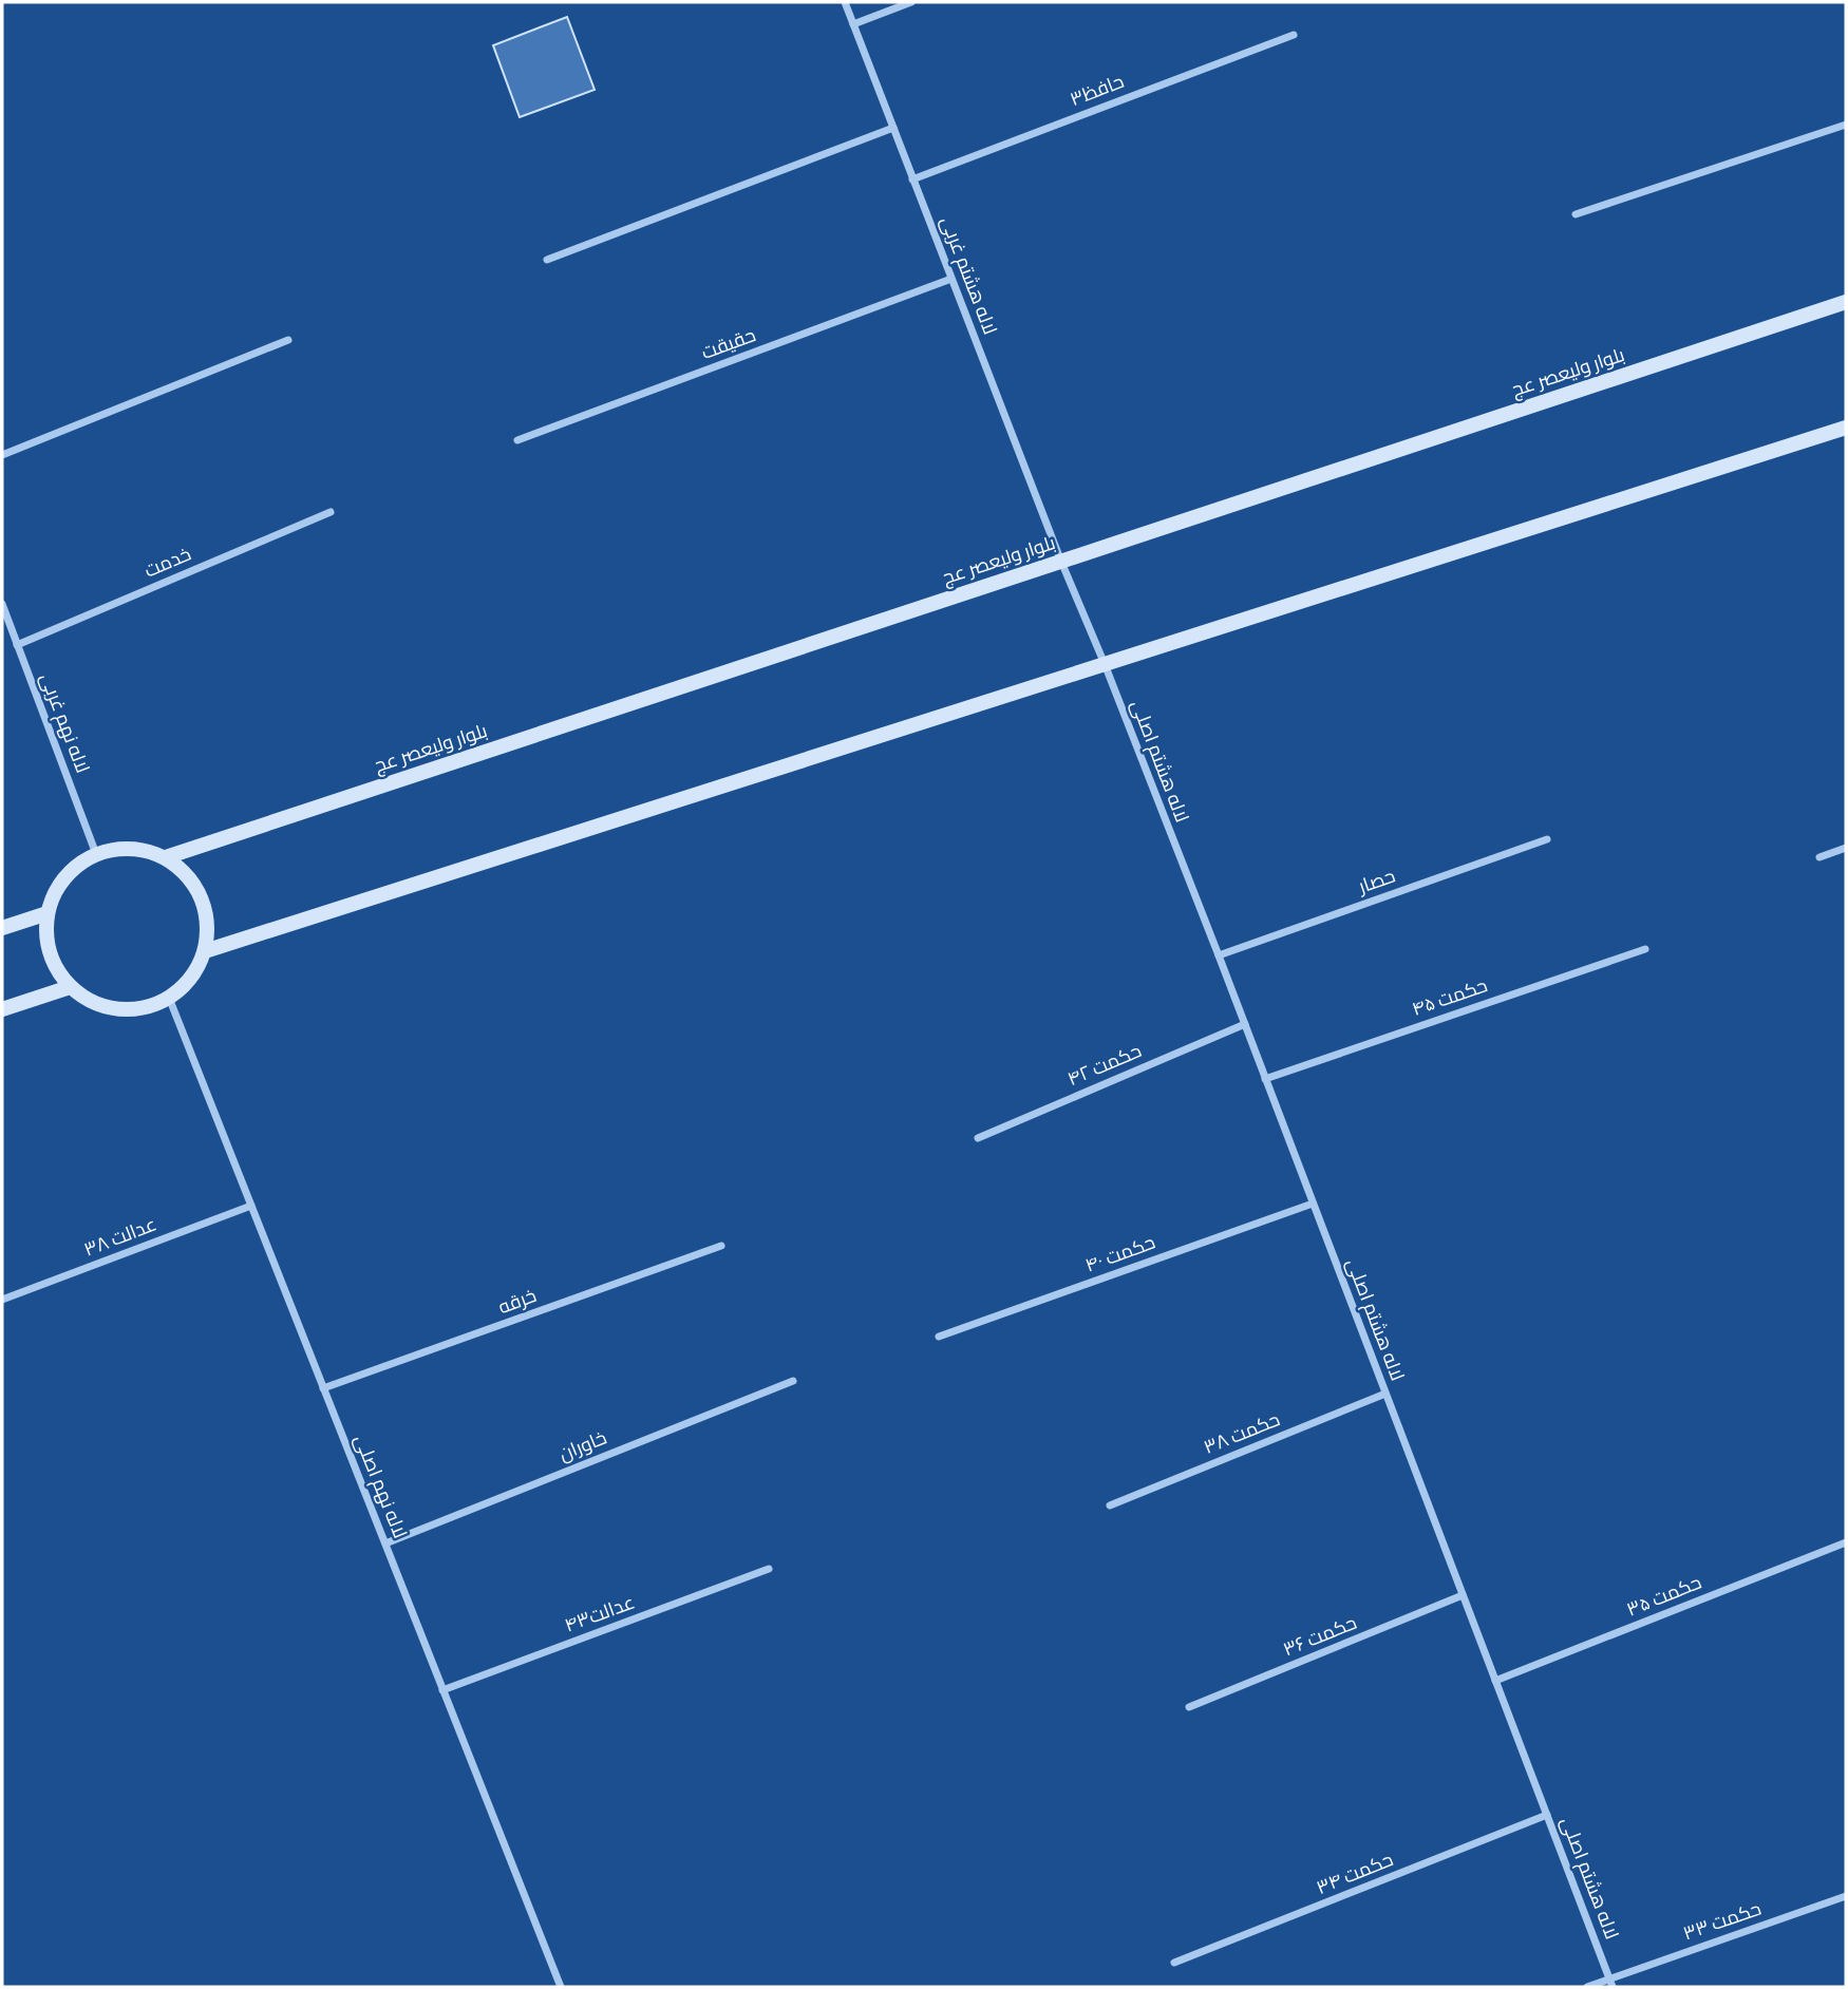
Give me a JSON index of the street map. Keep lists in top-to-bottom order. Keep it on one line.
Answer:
{"streets":{"main road":["بلوار ولیعصر عج"],"street":["حافظ۳","لاله هشتم غربی","حقیقت","خدمت","لاله نهم غربی","لاله هشتم اصلی","حصار","حکمت ۴۵","حکمت ۴۲","عدالت ٣٨","حکمت ۴۰","خرقه","حکمت ۳۸","خاوران","لاله نهم اصلی","حکمت ۳۵","عدالت۴۳","حکمت ۳۶","حکمت ۳۴","حکمت ۳۳"]},"crossings":[["حافظ۳","لاله هشتم غربی"],["لاله هشتم غربی","حقیقت"],["لاله هشتم غربی","بلوار ولیعصر عج"],["لاله هشتم غربی","لاله هشتم اصلی"],["بلوار ولیعصر عج","لاله نهم غربی"],["بلوار ولیعصر عج","لاله نهم اصلی"],["خدمت","لاله نهم غربی"],["لاله نهم غربی","لاله نهم اصلی"],["لاله هشتم اصلی","حصار"],["لاله هشتم اصلی","حکمت ۴۵"],["لاله هشتم اصلی","حکمت ۴۲"],["لاله هشتم اصلی","حکمت ۴۰"],["لاله هشتم اصلی","حکمت ۳۸"],["لاله هشتم اصلی","حکمت ۳۵"],["لاله هشتم اصلی","حکمت ۳۶"],["لاله هشتم اصلی","حکمت ۳۴"],["لاله هشتم اصلی","حکمت ۳۳"],["عدالت ٣٨","لاله نهم اصلی"],["خرقه","لاله نهم اصلی"],["خاوران","لاله نهم اصلی"],["لاله نهم اصلی","عدالت۴۳"]]}
